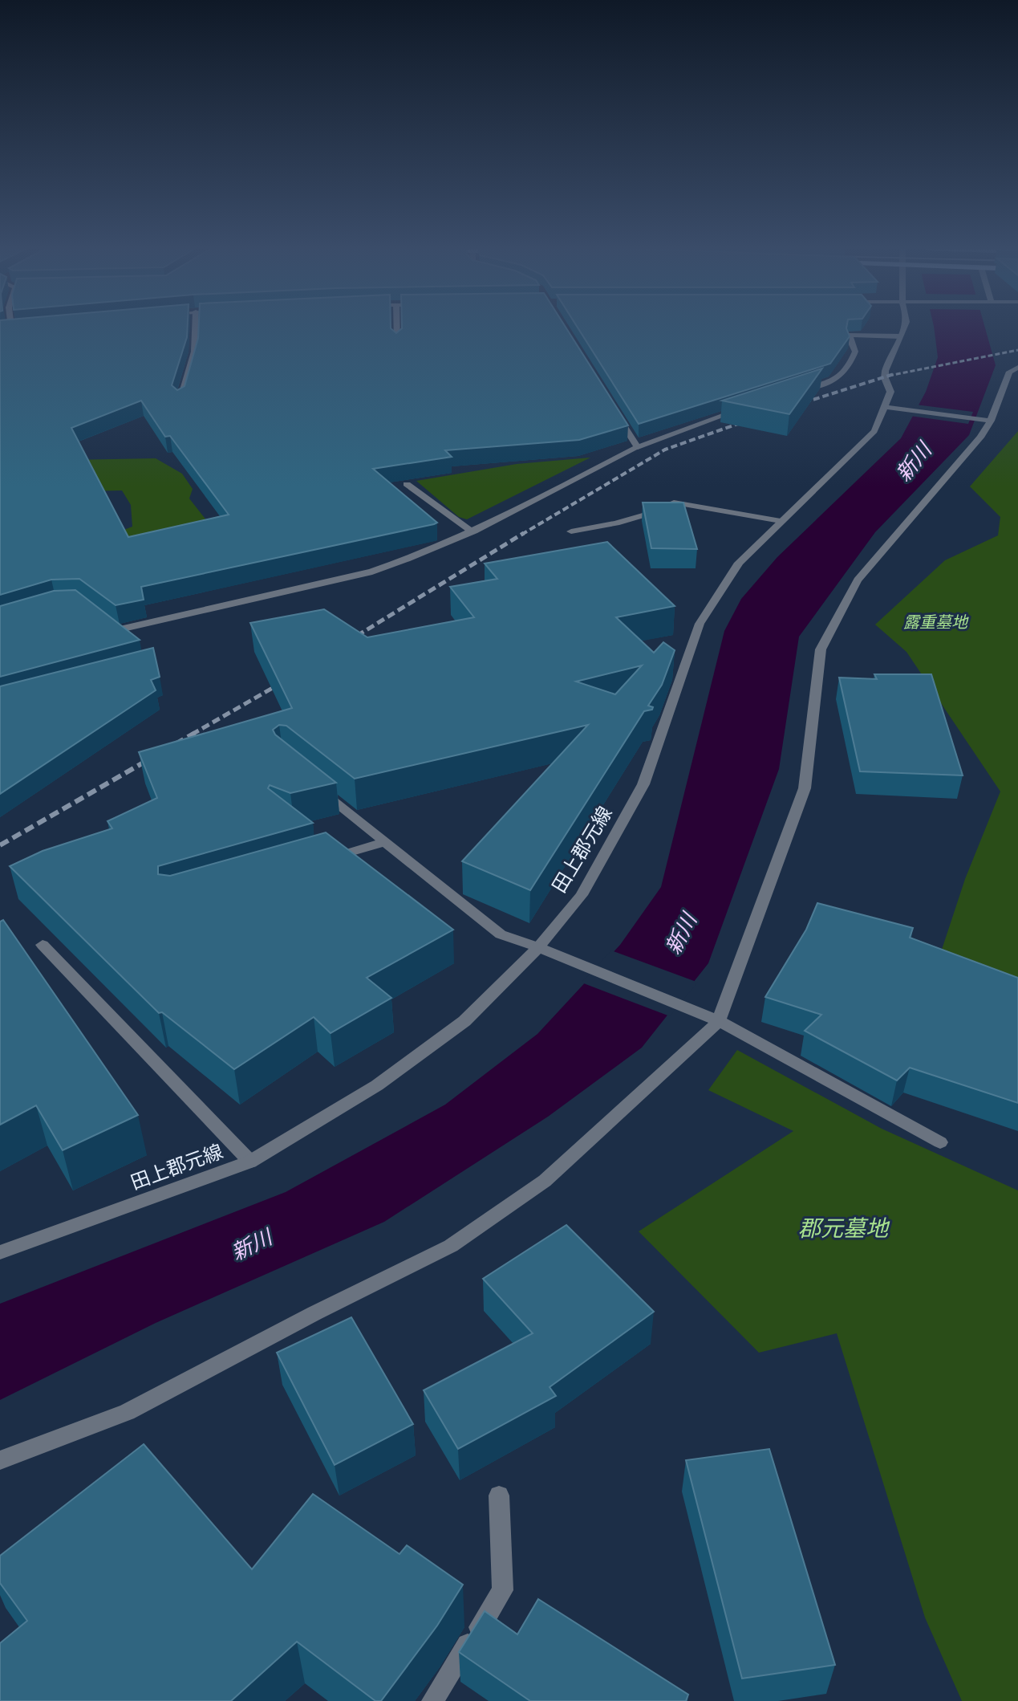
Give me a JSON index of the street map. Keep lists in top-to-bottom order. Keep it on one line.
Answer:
{"streets":{"street":["田上郡元線"]},"water":["新川"],"parks":["露重墓地","郡元墓地"]}
